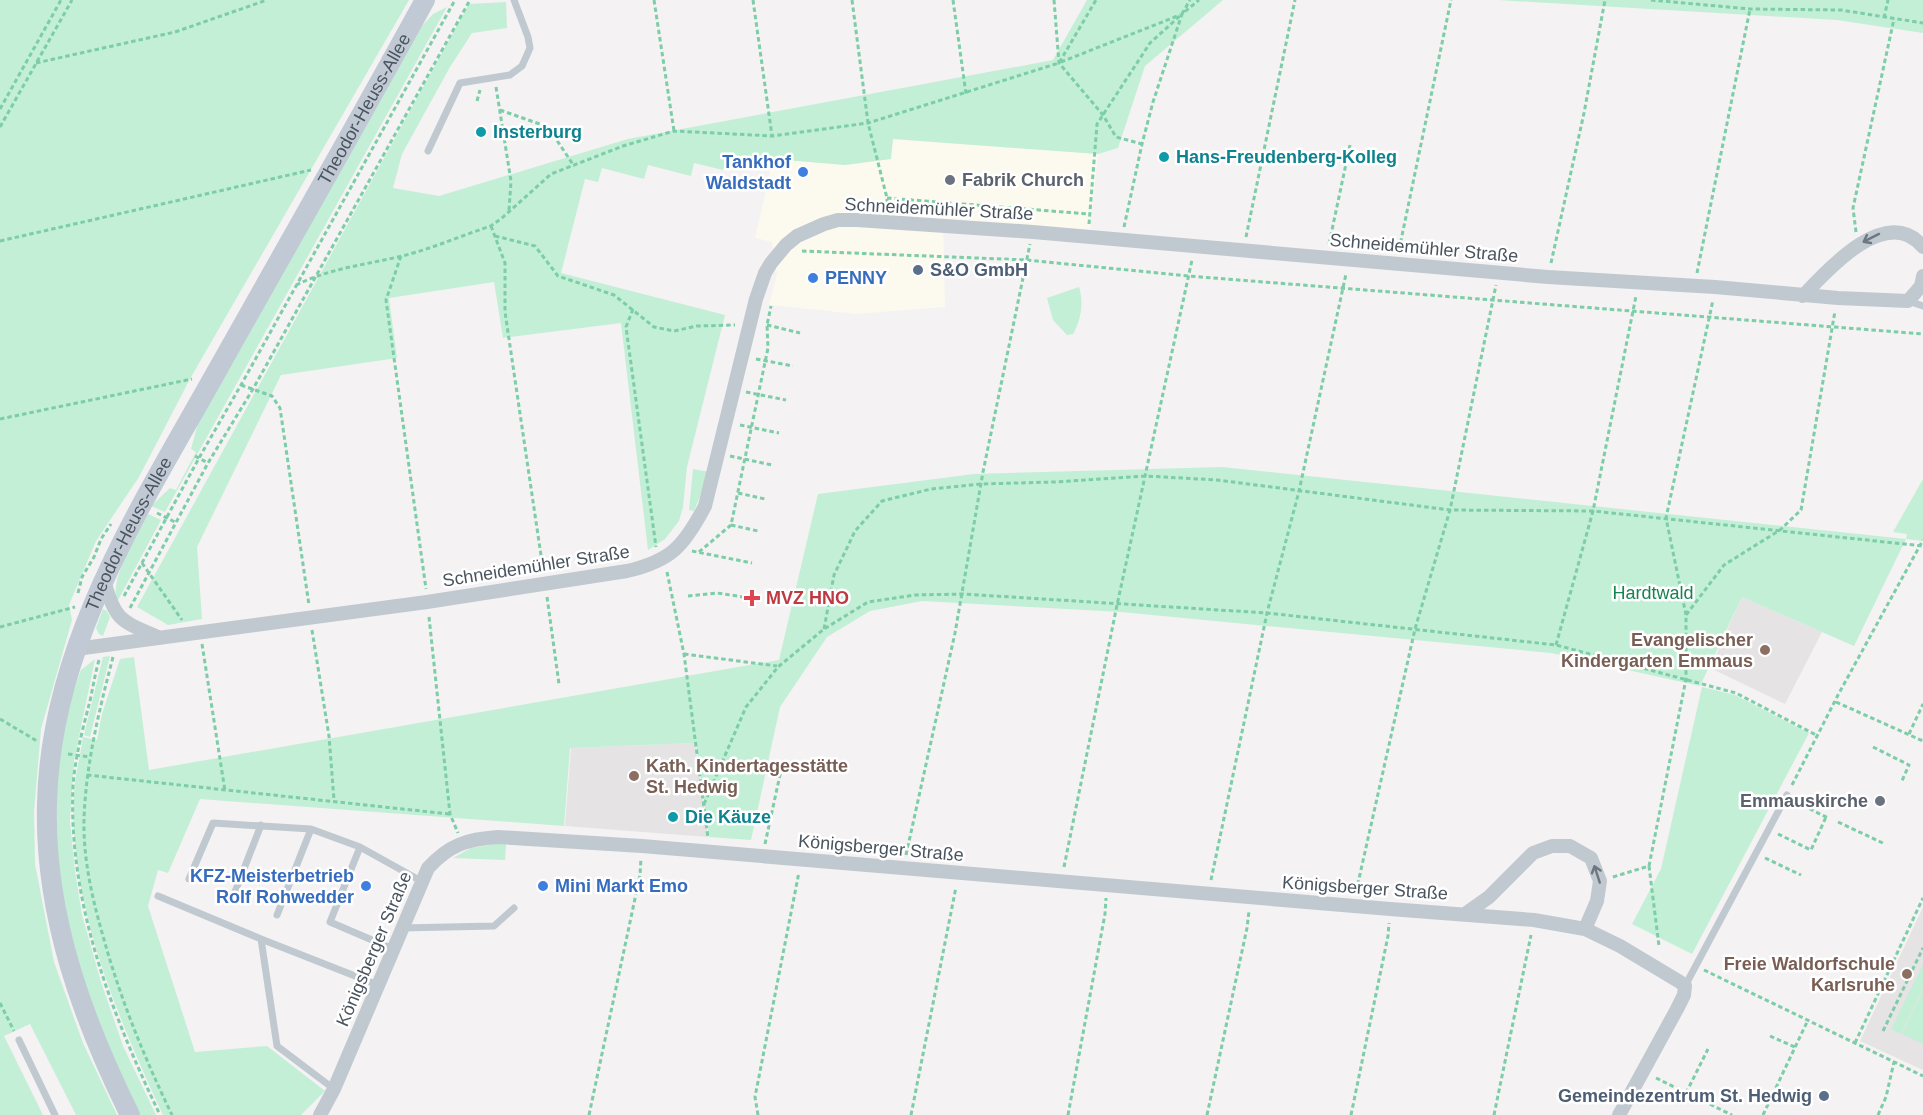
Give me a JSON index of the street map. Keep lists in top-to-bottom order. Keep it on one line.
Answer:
{"streets":{"main road":["Theodor-Heuss-Allee"],"street":["Schneidemühler Straße","Königsberger Straße"]},"crossings":[["Theodor-Heuss-Allee","Schneidemühler Straße"]],"parks":["Hardtwald"],"places":{"other":["Insterburg","Hans-Freudenberg-Kolleg","Tankhof Waldstadt","Fabrik Church","S&O GmbH","PENNY","Evangelischer Kindergarten Emmaus","Kath. Kindertagesstätte St. Hedwig","Emmauskirche","Die Käuze","KFZ-Meisterbetrieb Rolf Rohwedder","Mini Markt Emo","Freie Waldorfschule Karlsruhe","Gemeindezentrum St. Hedwig"],"health":["MVZ HNO"]}}
